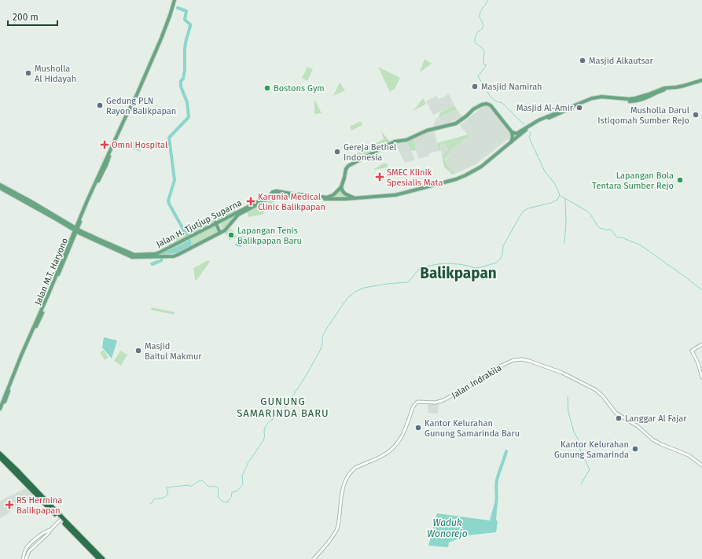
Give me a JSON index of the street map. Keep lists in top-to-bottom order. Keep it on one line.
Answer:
{"streets":{"main road":["Jalan H. Tjutjup Suparna","Jalan M.T. Haryono"],"street":["Jalan Indrakila"]},"crossings":[["Jalan H. Tjutjup Suparna","Jalan M.T. Haryono"]],"districts":["Balikpapan","GUNUNG SAMARINDA BARU"],"water":["Waduk Wonorejo"],"places":{"other":["Masjid Alkautsar","Musholla Al Hidayah","Masjid Namirah","Bostons Gym","Gedung PLN Rayon Balikpapan","Masjid Al-Amir","Musholla Darul Istiqomah Sumber Rejo","Gereja Bethel Indonesia","Lapangan Bola Tentara Sumber Rejo","Lapangan Tenis Balikpapan Baru","Masjid Baitul Makmur","Langgar Al Fajar","Kantor Kelurahan Gunung Samarinda Baru","Kantor Kelurahan Gunung Samarinda"],"health":["Omni Hospital","SMEC Klinik Spesialis Mata","Karunia Medical Clinic Balikpapan","RS Hermina Balikpapan"]},"scale_bar":"200 m"}
